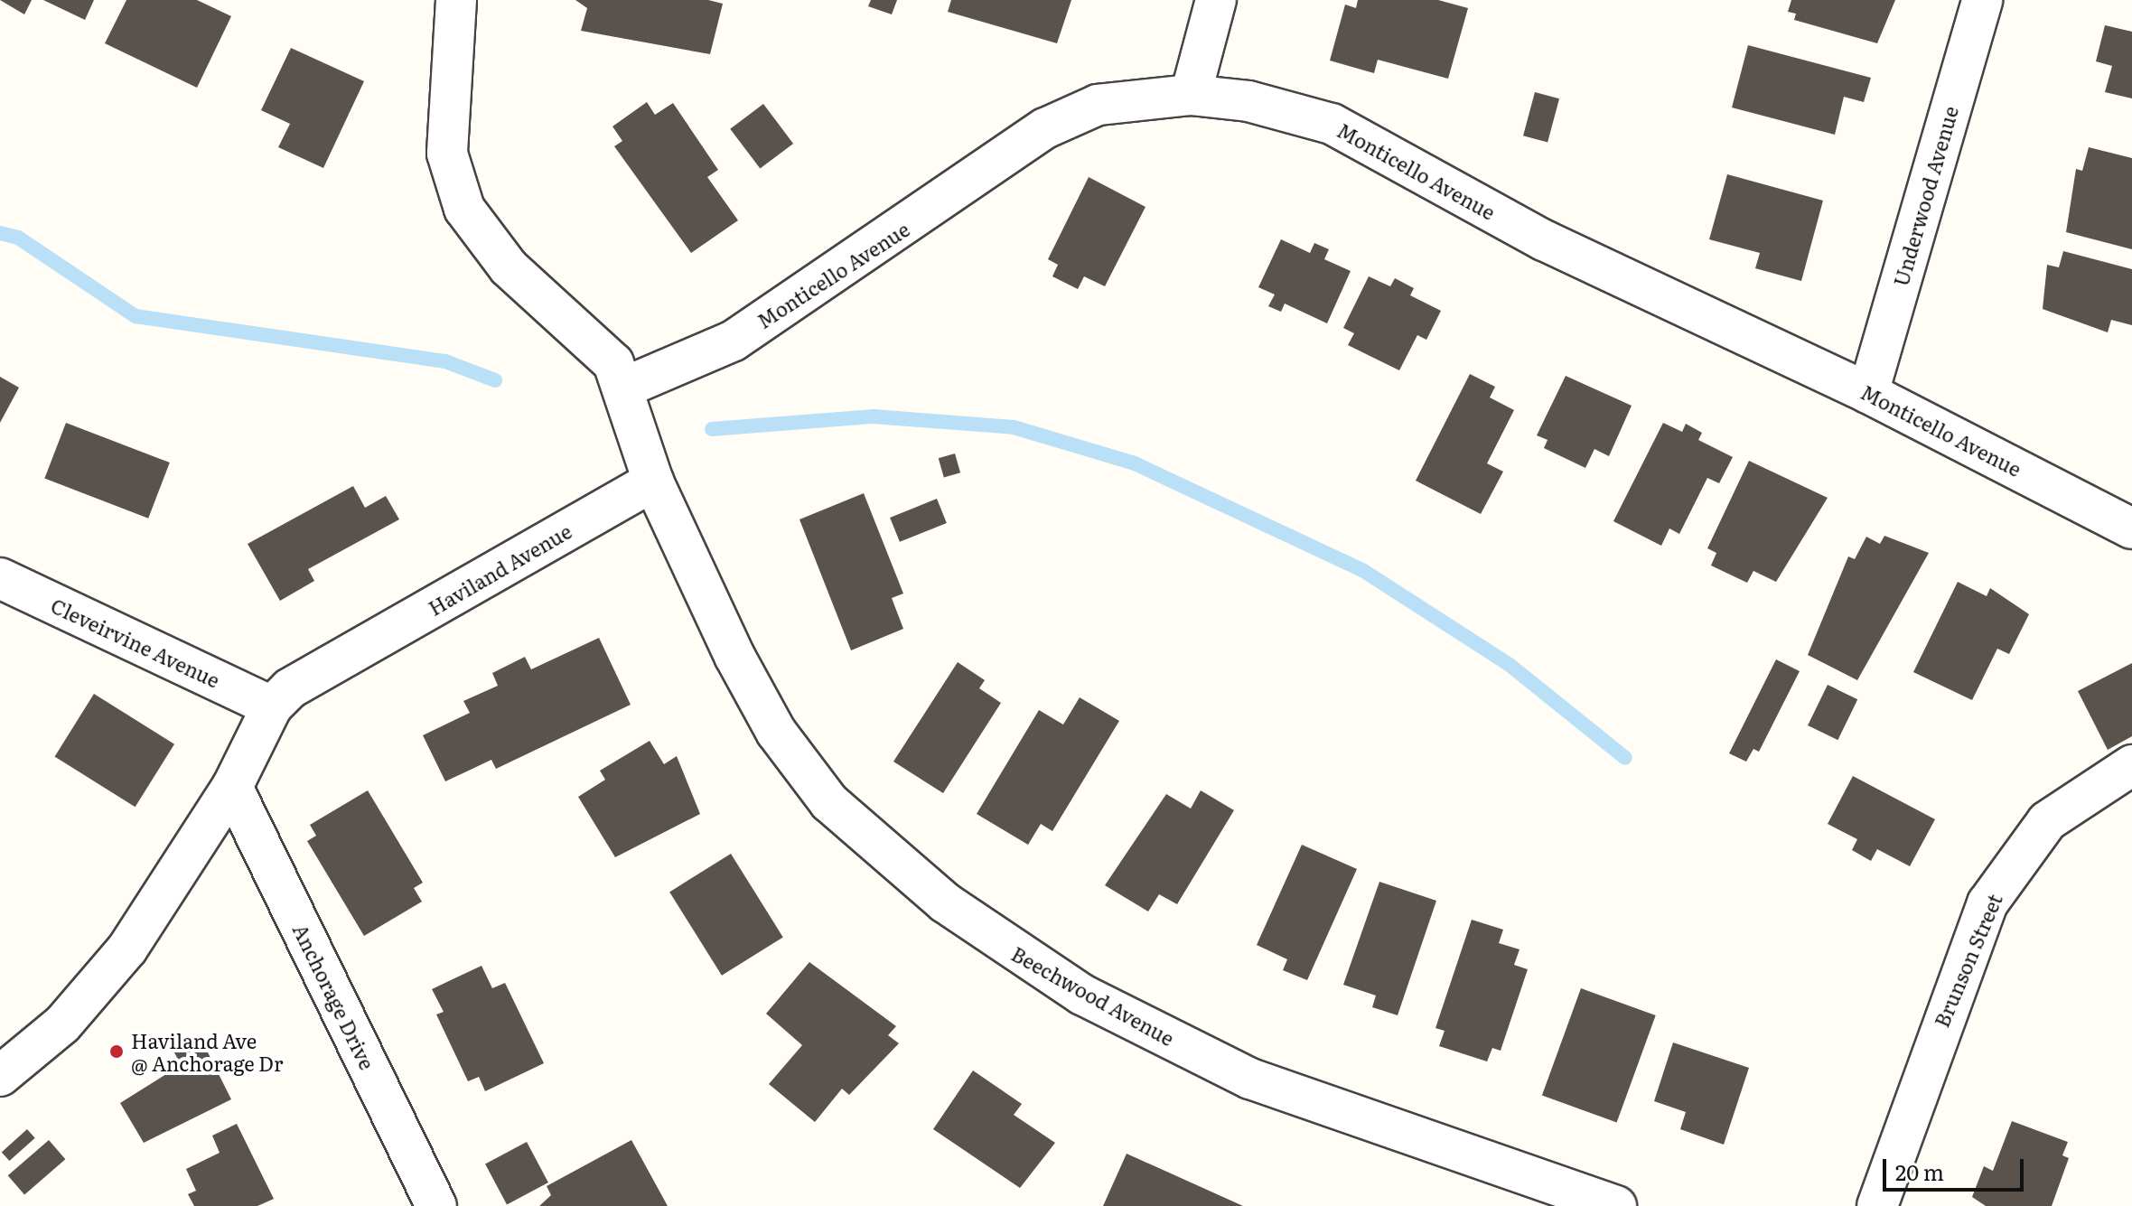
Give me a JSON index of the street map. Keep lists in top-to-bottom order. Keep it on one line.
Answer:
{"streets":{"street":["Monticello Avenue","Underwood Avenue","Haviland Avenue","Cleveirvine Avenue","Brunson Street","Beechwood Avenue","Anchorage Drive"]},"crossings":[["Monticello Avenue","Underwood Avenue"],["Haviland Avenue","Cleveirvine Avenue"],["Haviland Avenue","Beechwood Avenue"],["Haviland Avenue","Anchorage Drive"]],"places":["Haviland Ave @ Anchorage Dr"],"scale_bar":"20 m"}
